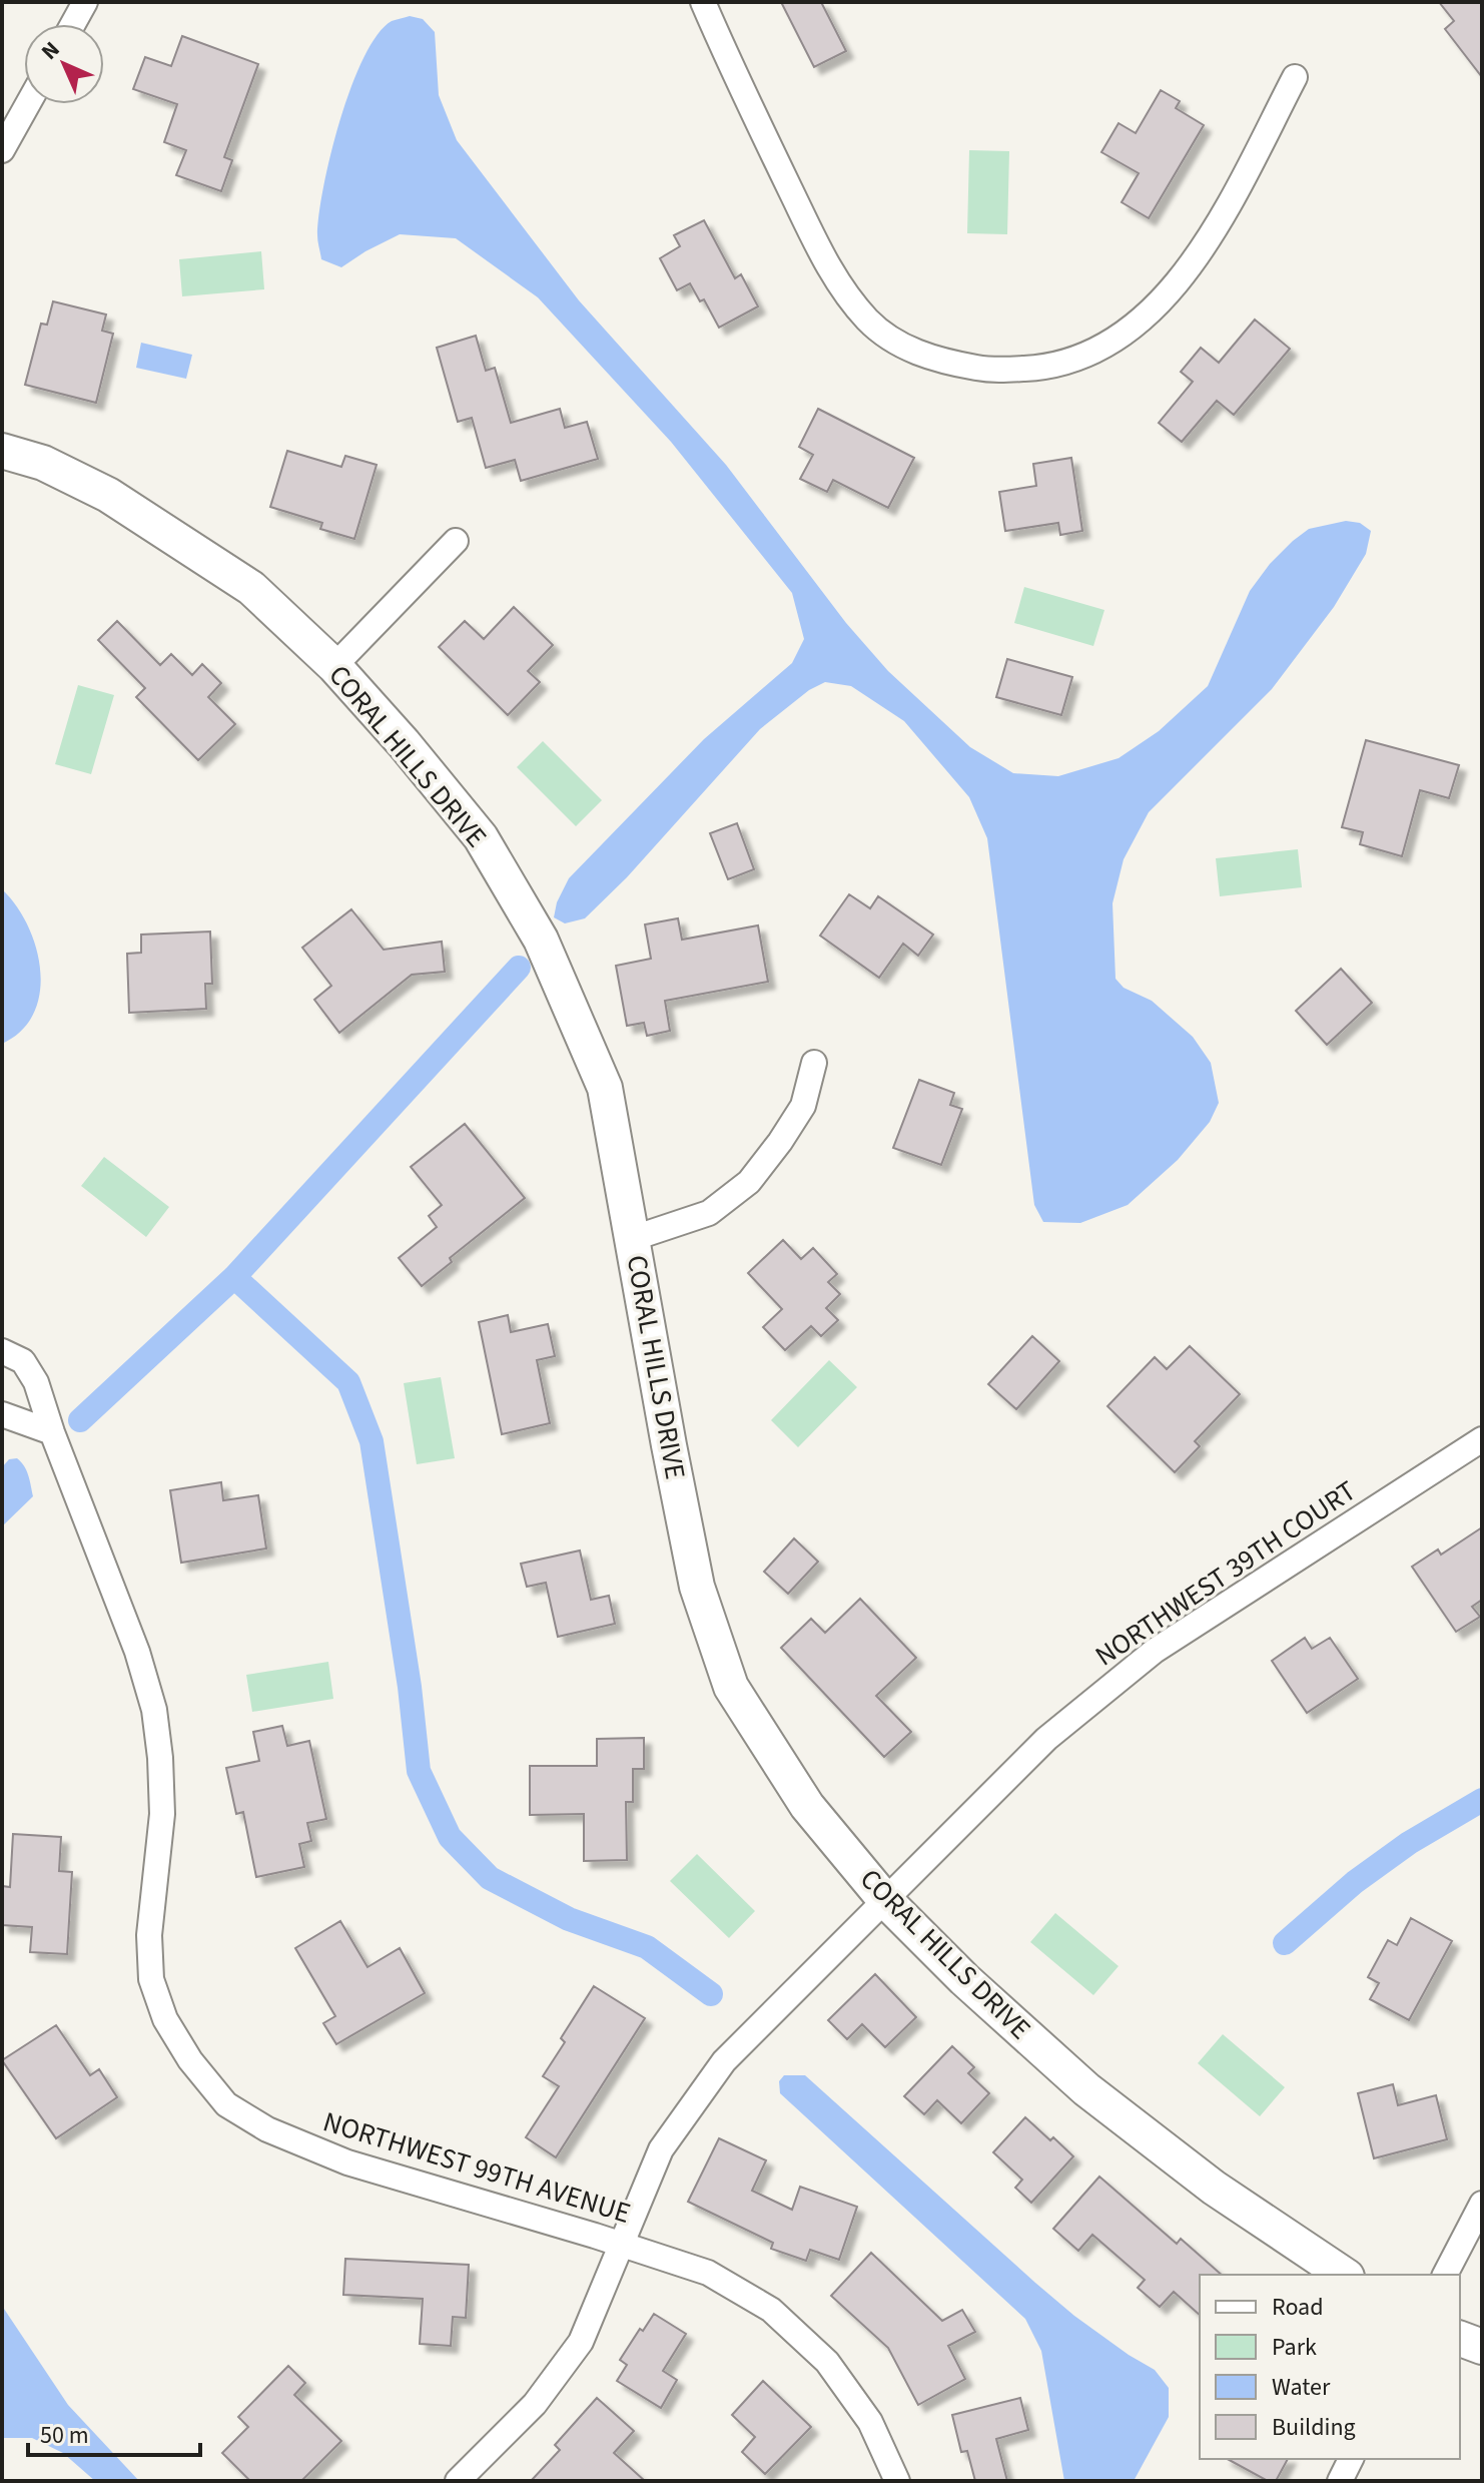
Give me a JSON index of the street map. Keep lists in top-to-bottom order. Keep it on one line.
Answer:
{"streets":{"street":["CORAL HILLS DRIVE","NORTHWEST 39TH COURT","NORTHWEST 99TH AVENUE"]},"crossings":[["CORAL HILLS DRIVE","NORTHWEST 39TH COURT"],["NORTHWEST 39TH COURT","NORTHWEST 99TH AVENUE"]],"legend":["Road","Park","Water","Building"],"scale_bar":"50 m","north":"top left"}
